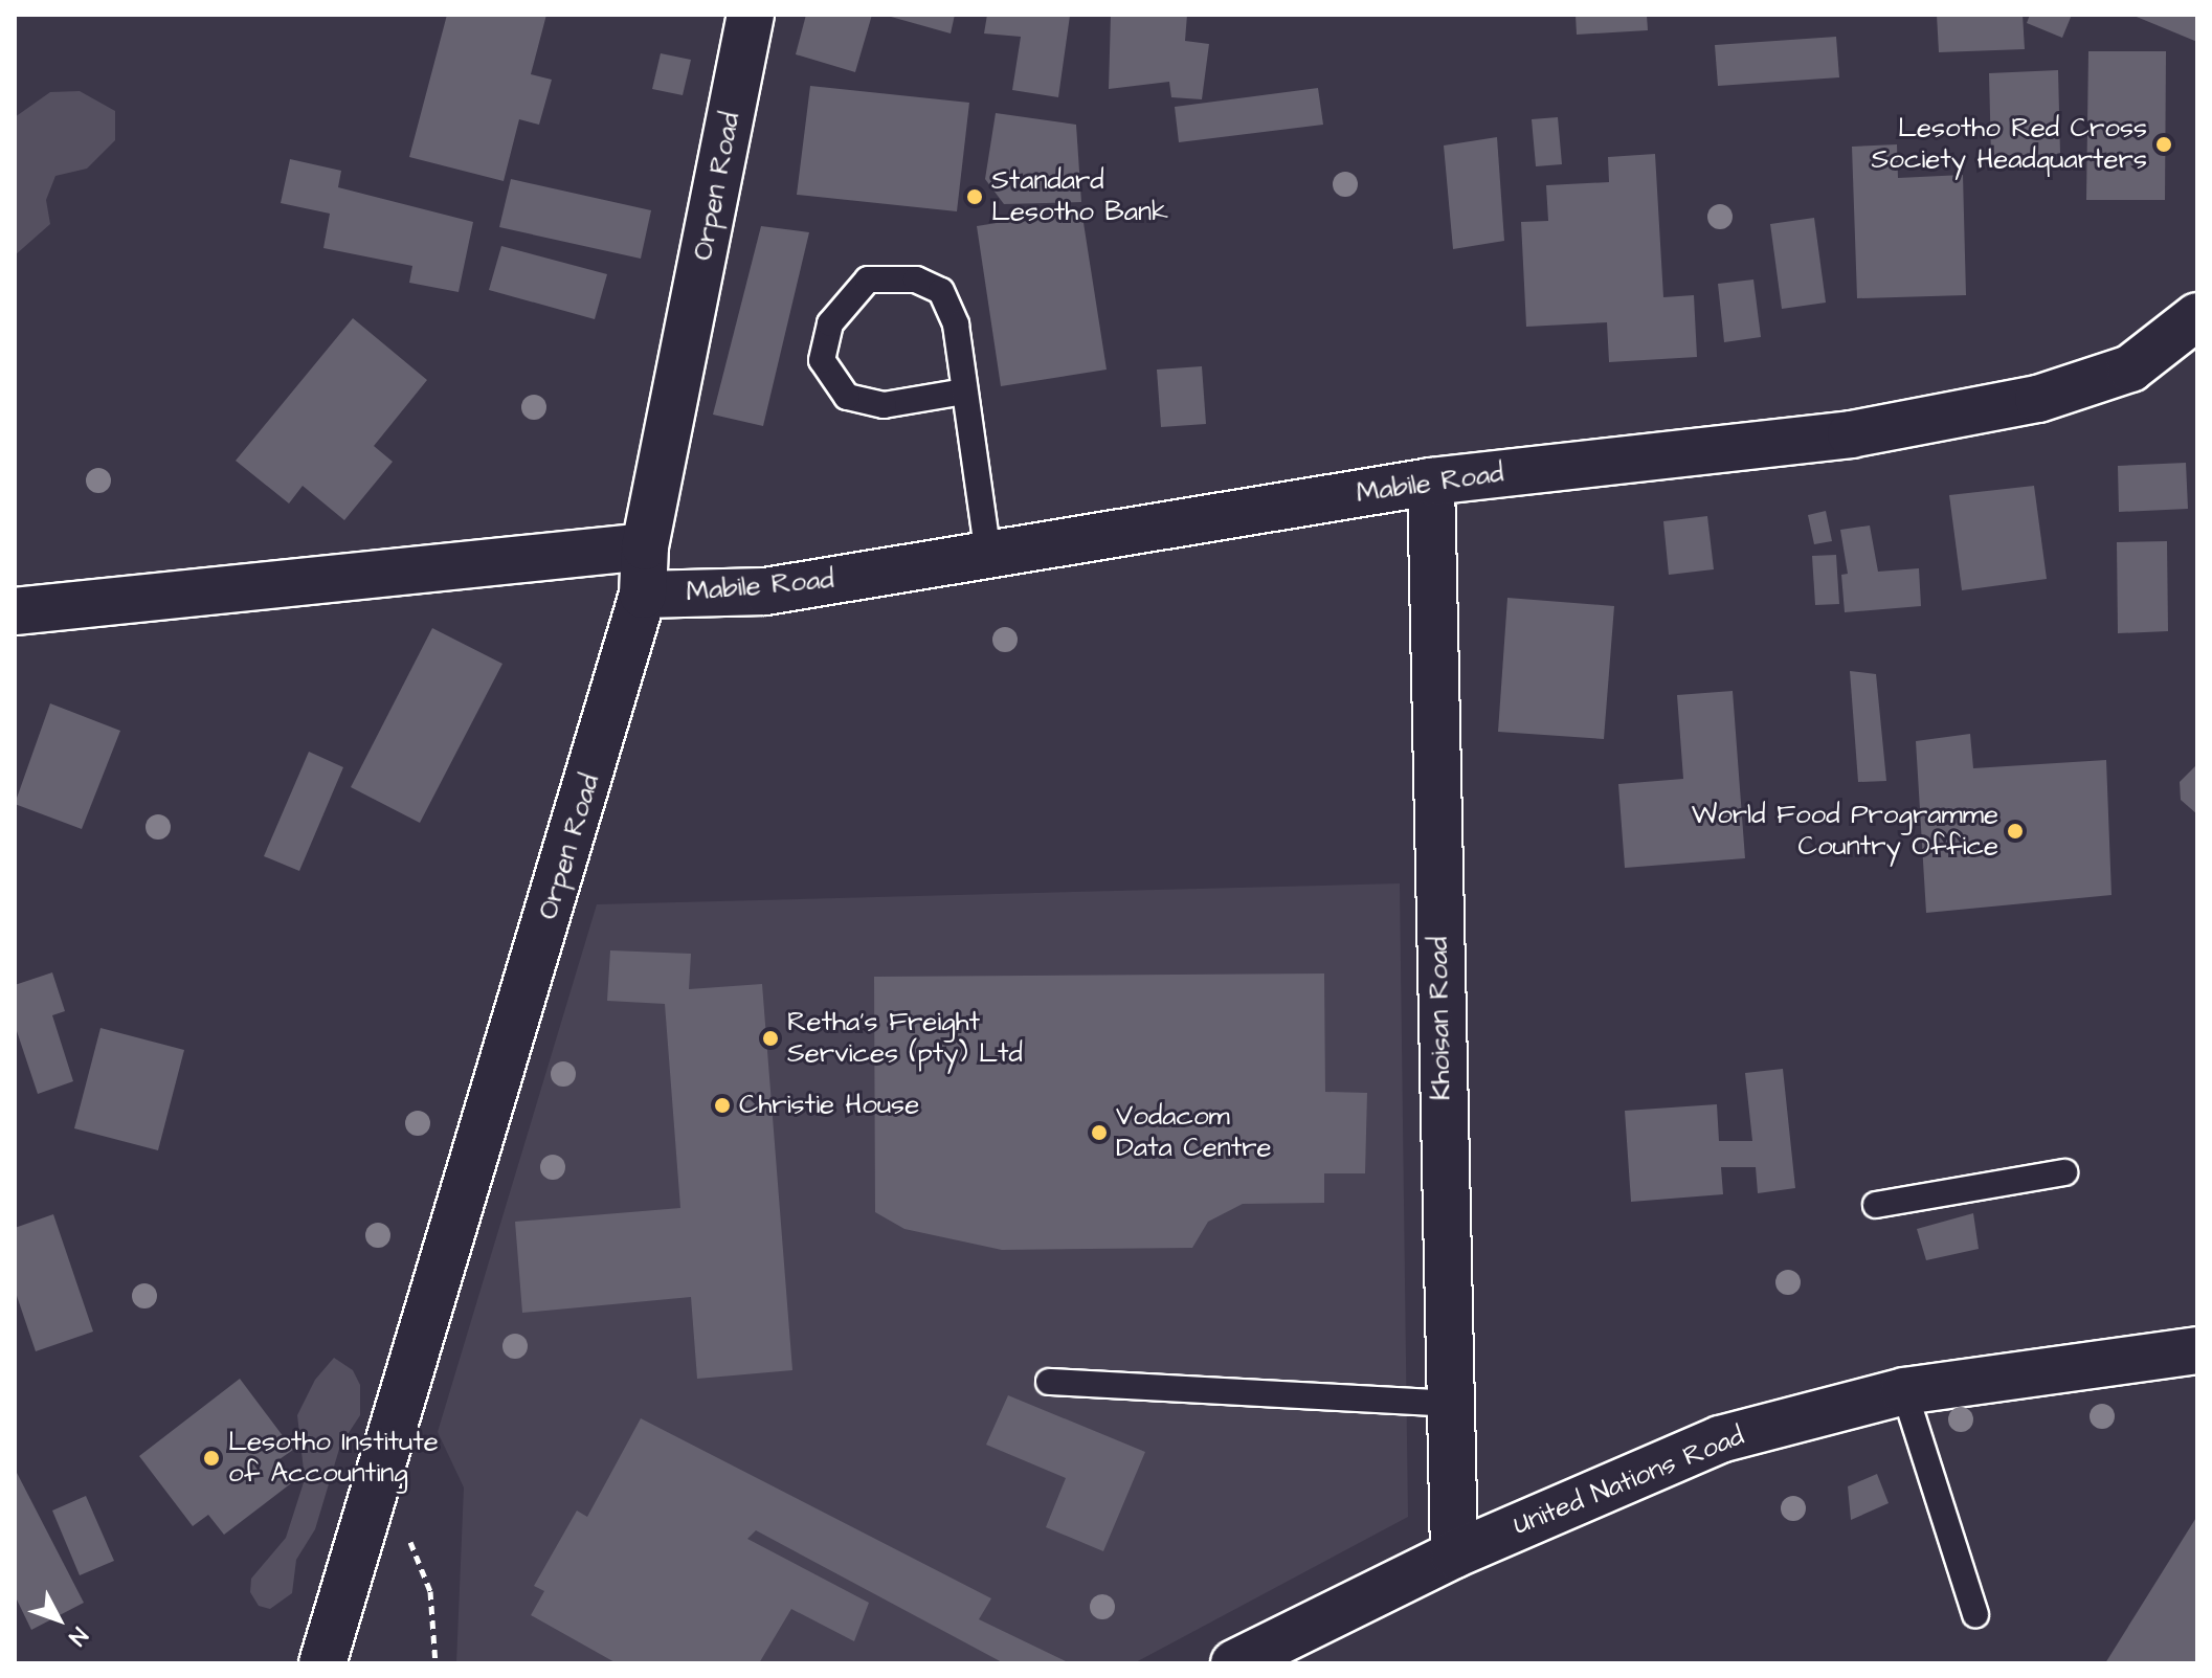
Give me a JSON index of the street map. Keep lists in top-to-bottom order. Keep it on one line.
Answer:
{"streets":{"street":["Orpen Road","Mabile Road","Khoisan Road","United Nations Road"]},"crossings":[["Orpen Road","Mabile Road"],["Mabile Road","Khoisan Road"],["Khoisan Road","United Nations Road"]],"places":["Lesotho Red Cross Society Headquarters","Standard Lesotho Bank","World Food Programme Country Office","Retha's Freight Services (pty) Ltd","Christie House","Vodacom Data Centre","Lesotho Institute of Accounting"],"north":"bottom right"}
